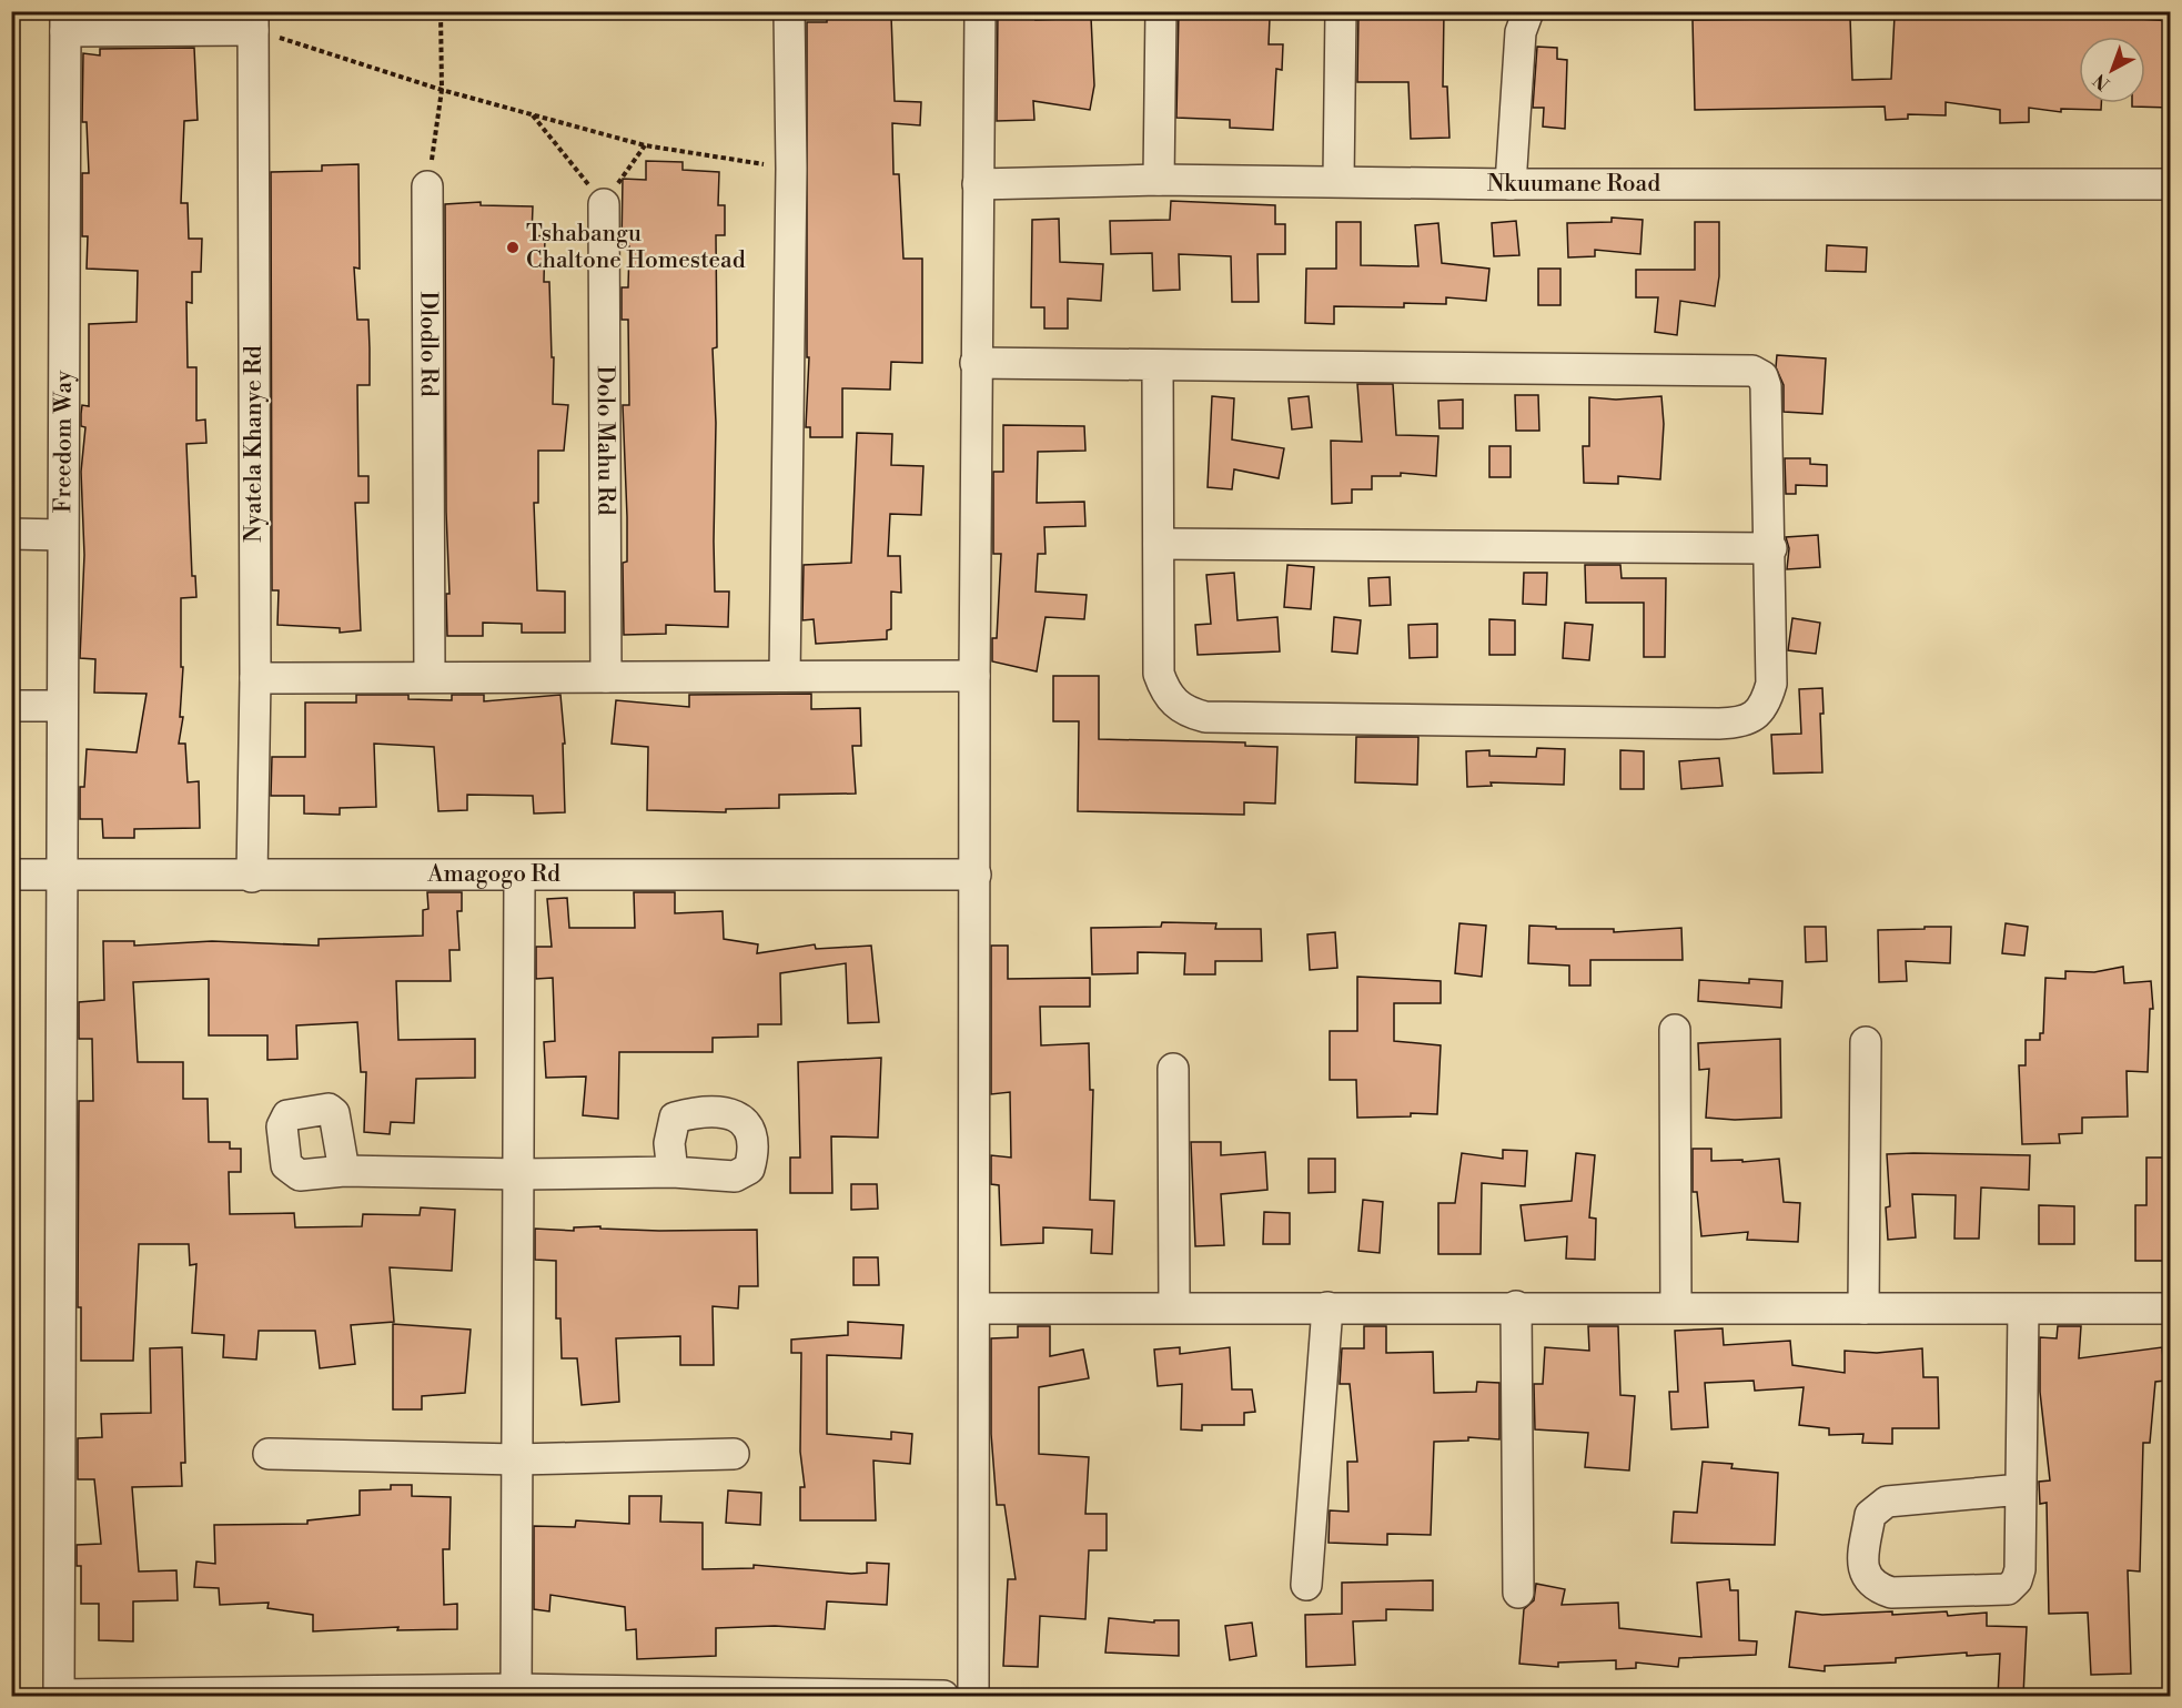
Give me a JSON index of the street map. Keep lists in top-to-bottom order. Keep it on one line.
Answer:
{"streets":{"street":["Nkuumane Road","Dlodlo Rd","Dolo Mahu Rd","Freedom Way","Nyatela Khanye Rd","Amagogo Rd"]},"crossings":[["Freedom Way","Amagogo Rd"],["Nyatela Khanye Rd","Amagogo Rd"]],"places":["Tshabangu Chaltone Homestead"],"north":"bottom left"}
